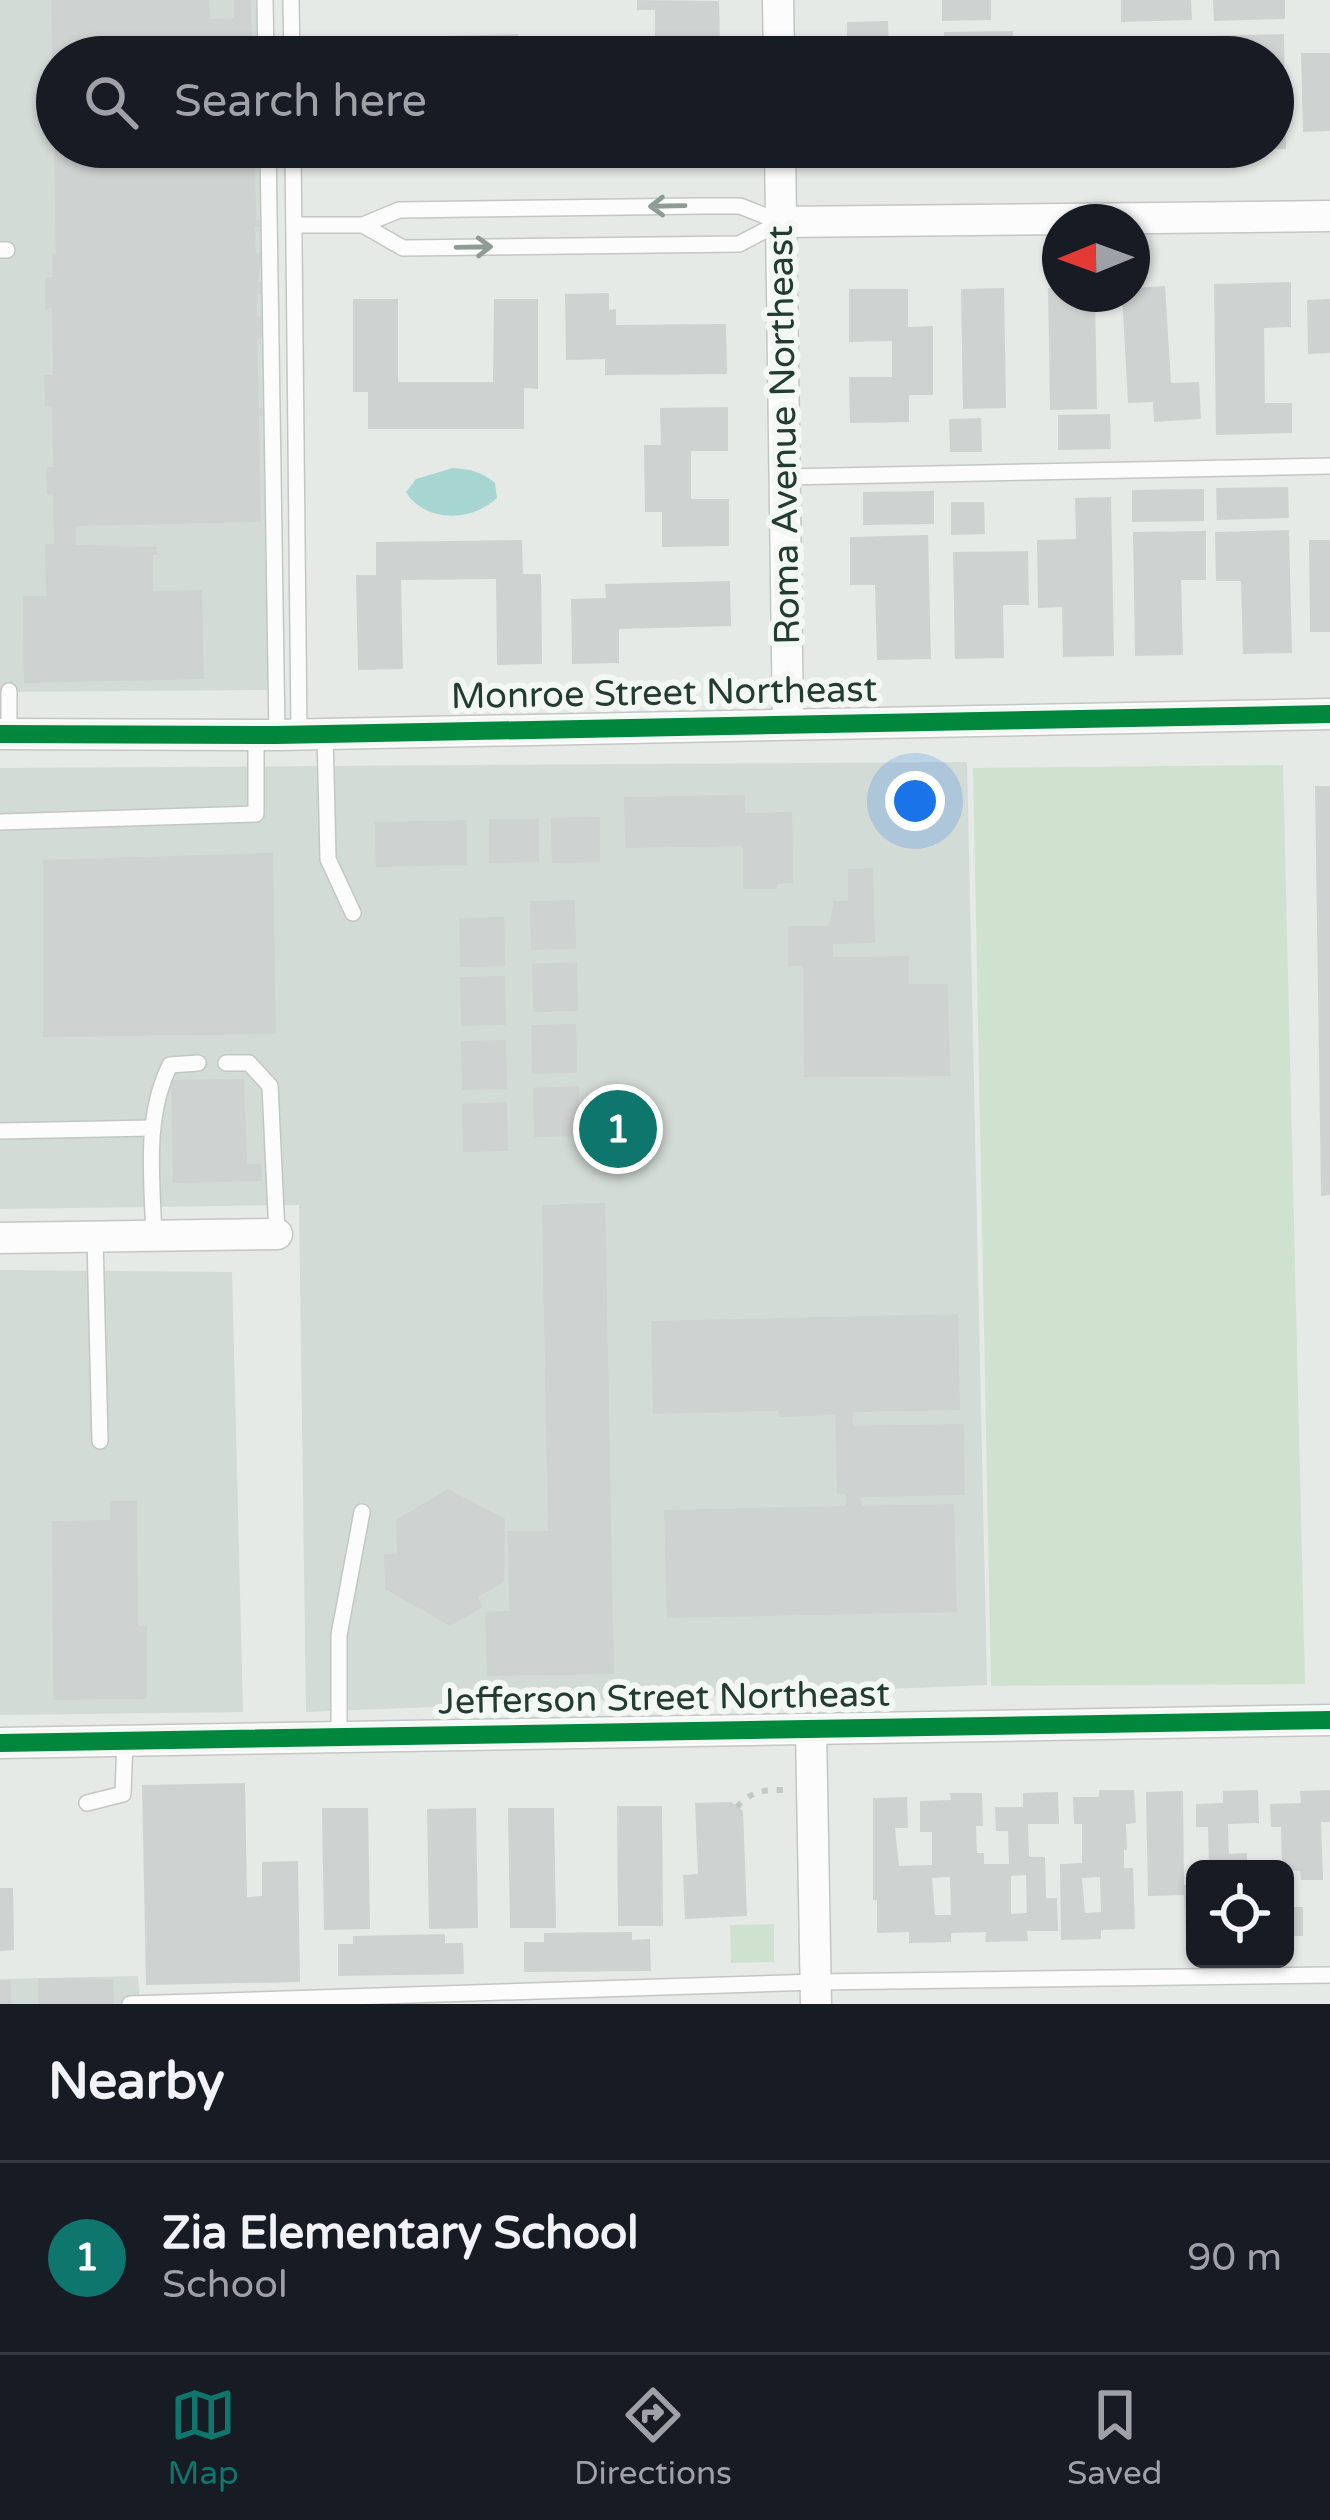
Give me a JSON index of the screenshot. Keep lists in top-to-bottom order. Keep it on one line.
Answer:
{"streets":{"street":["Roma Avenue Northeast","Monroe Street Northeast","Jefferson Street Northeast"]},"crossings":[["Roma Avenue Northeast","Monroe Street Northeast"]],"north":"left","page":{"search":"Search here","pins":"1","heading":"Nearby","list":[{"mark":"1","name":"Zia Elementary School","note":"School","value":"90 m"}],"nav":["Map","Directions","Saved"]}}
